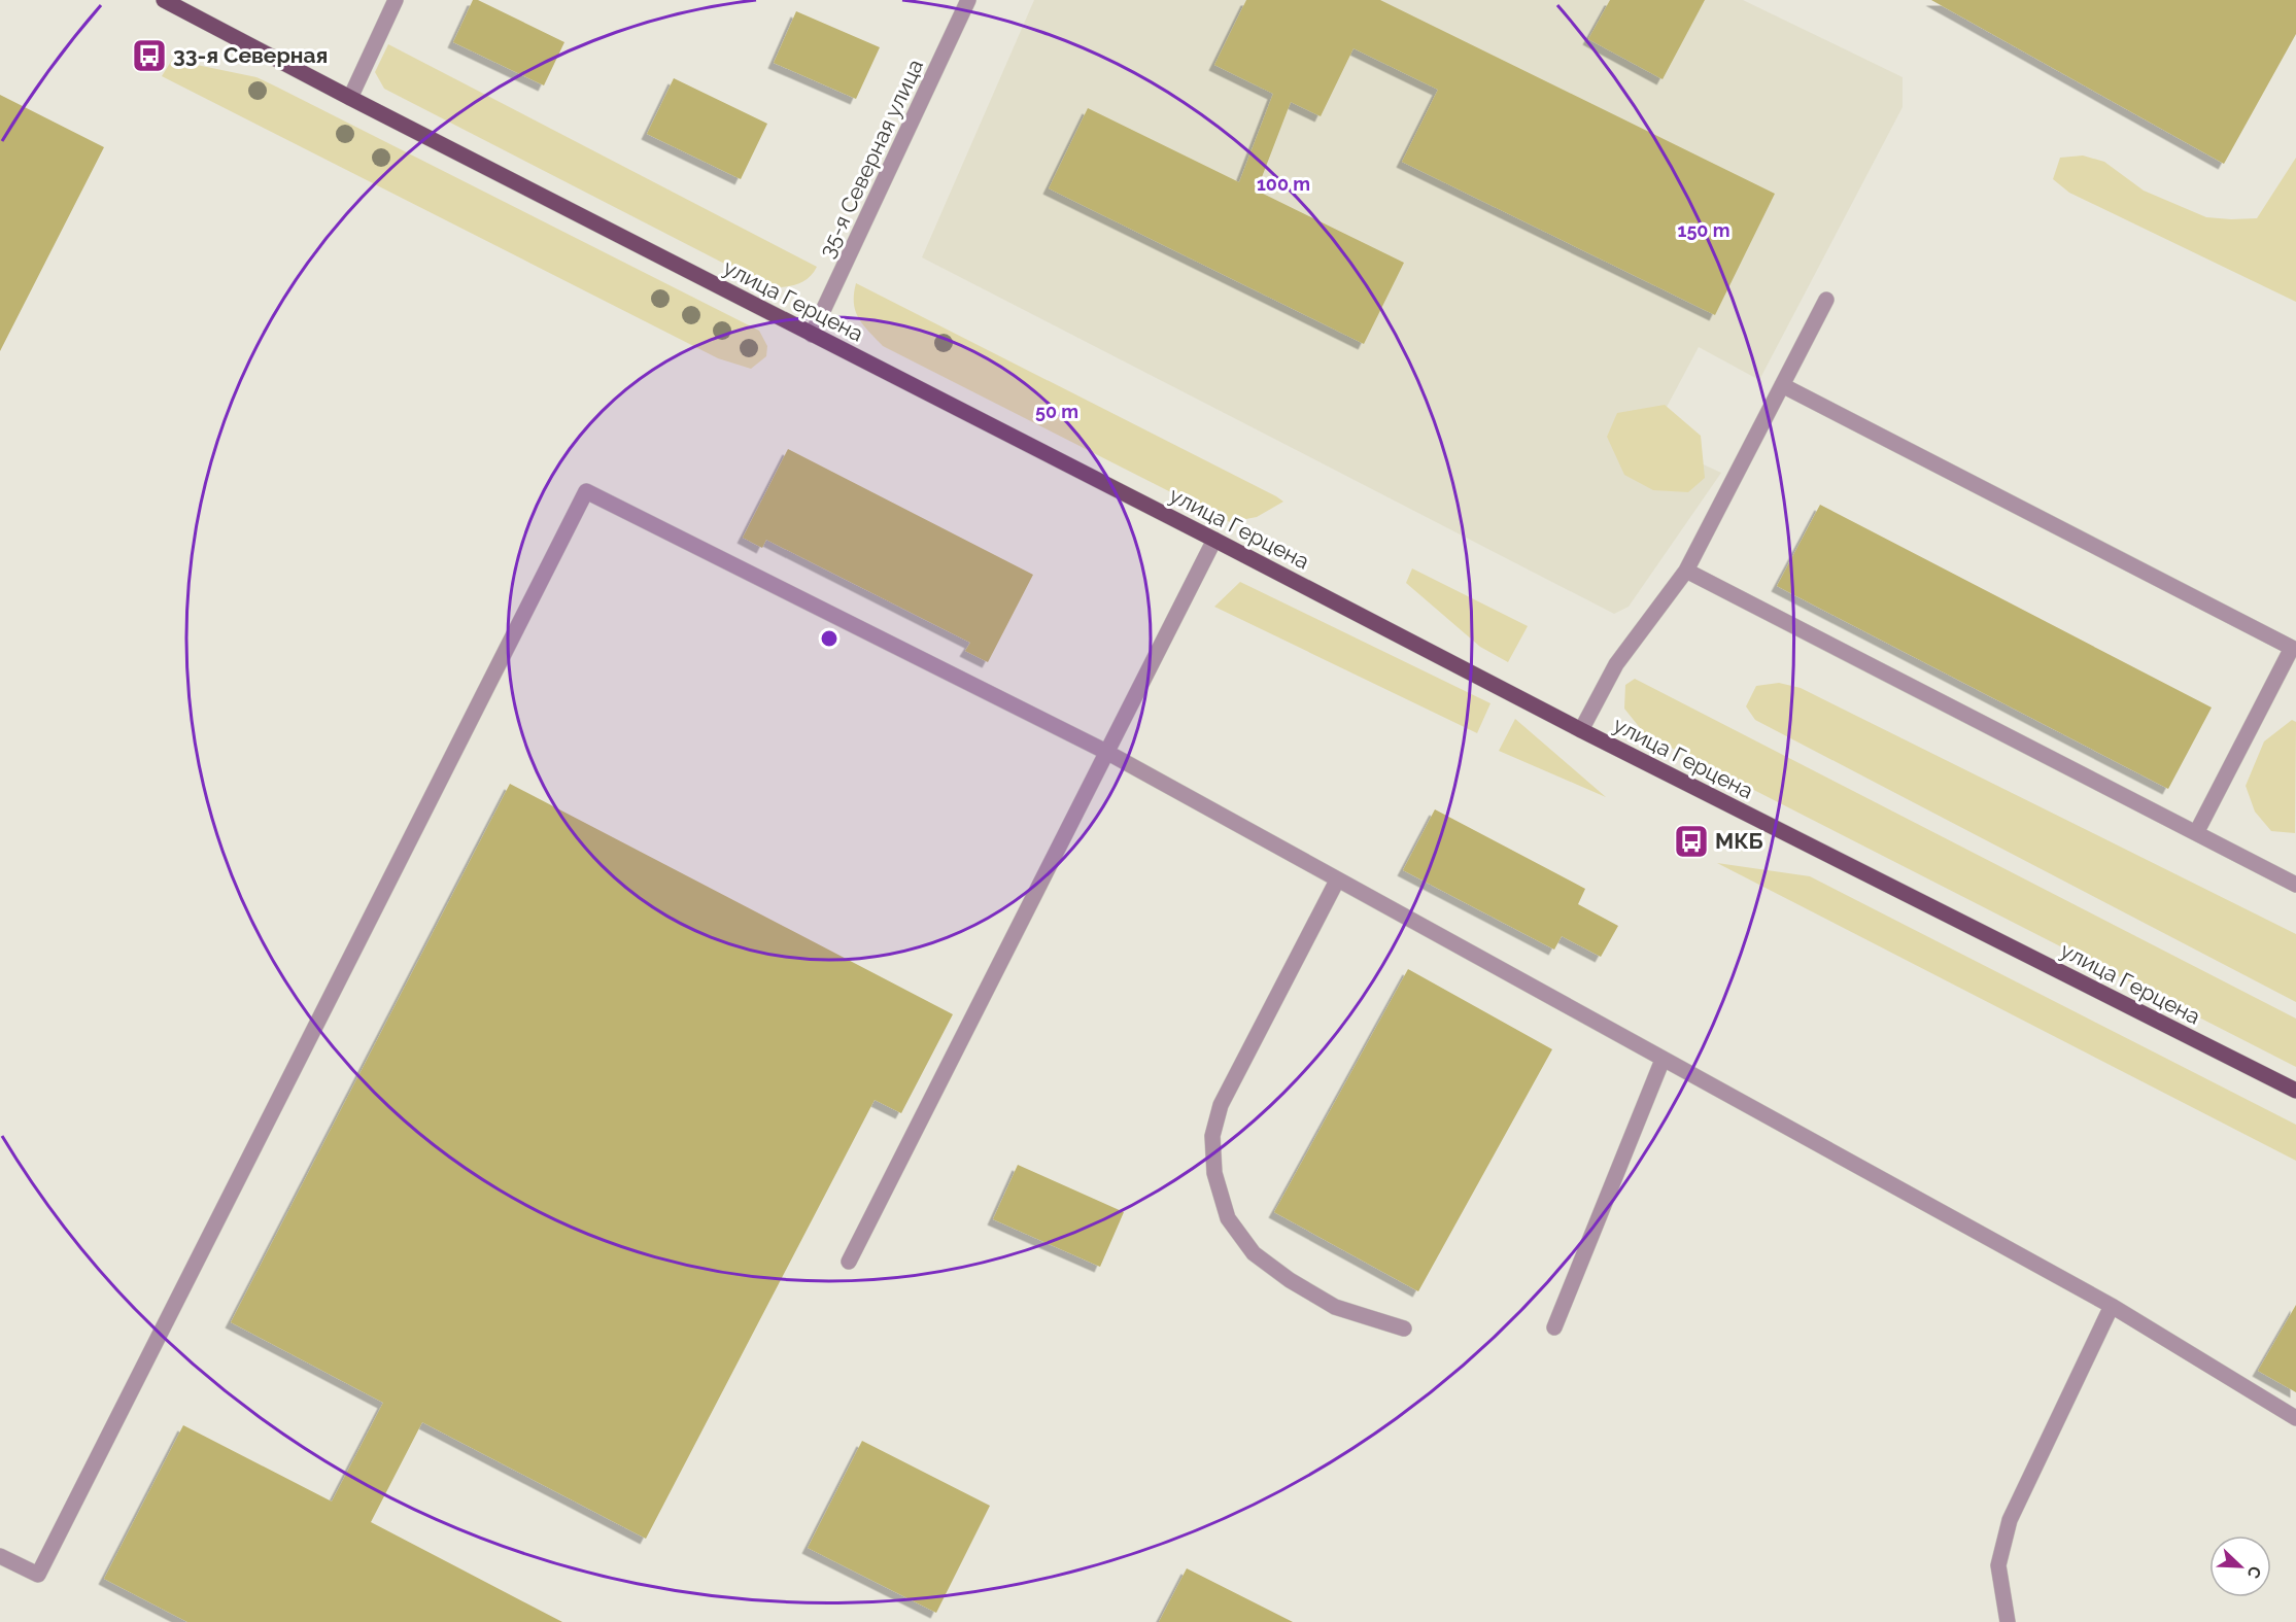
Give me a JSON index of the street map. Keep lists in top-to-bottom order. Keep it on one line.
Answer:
{"streets":{"main road":["улица Герцена"],"street":["35-я Северная улица"]},"crossings":[["35-я Северная улица","улица Герцена"]],"places":{"bus stop":["33-я Северная","МКБ"]},"north":"bottom right","rings":["100 m","150 m","50 m"]}
